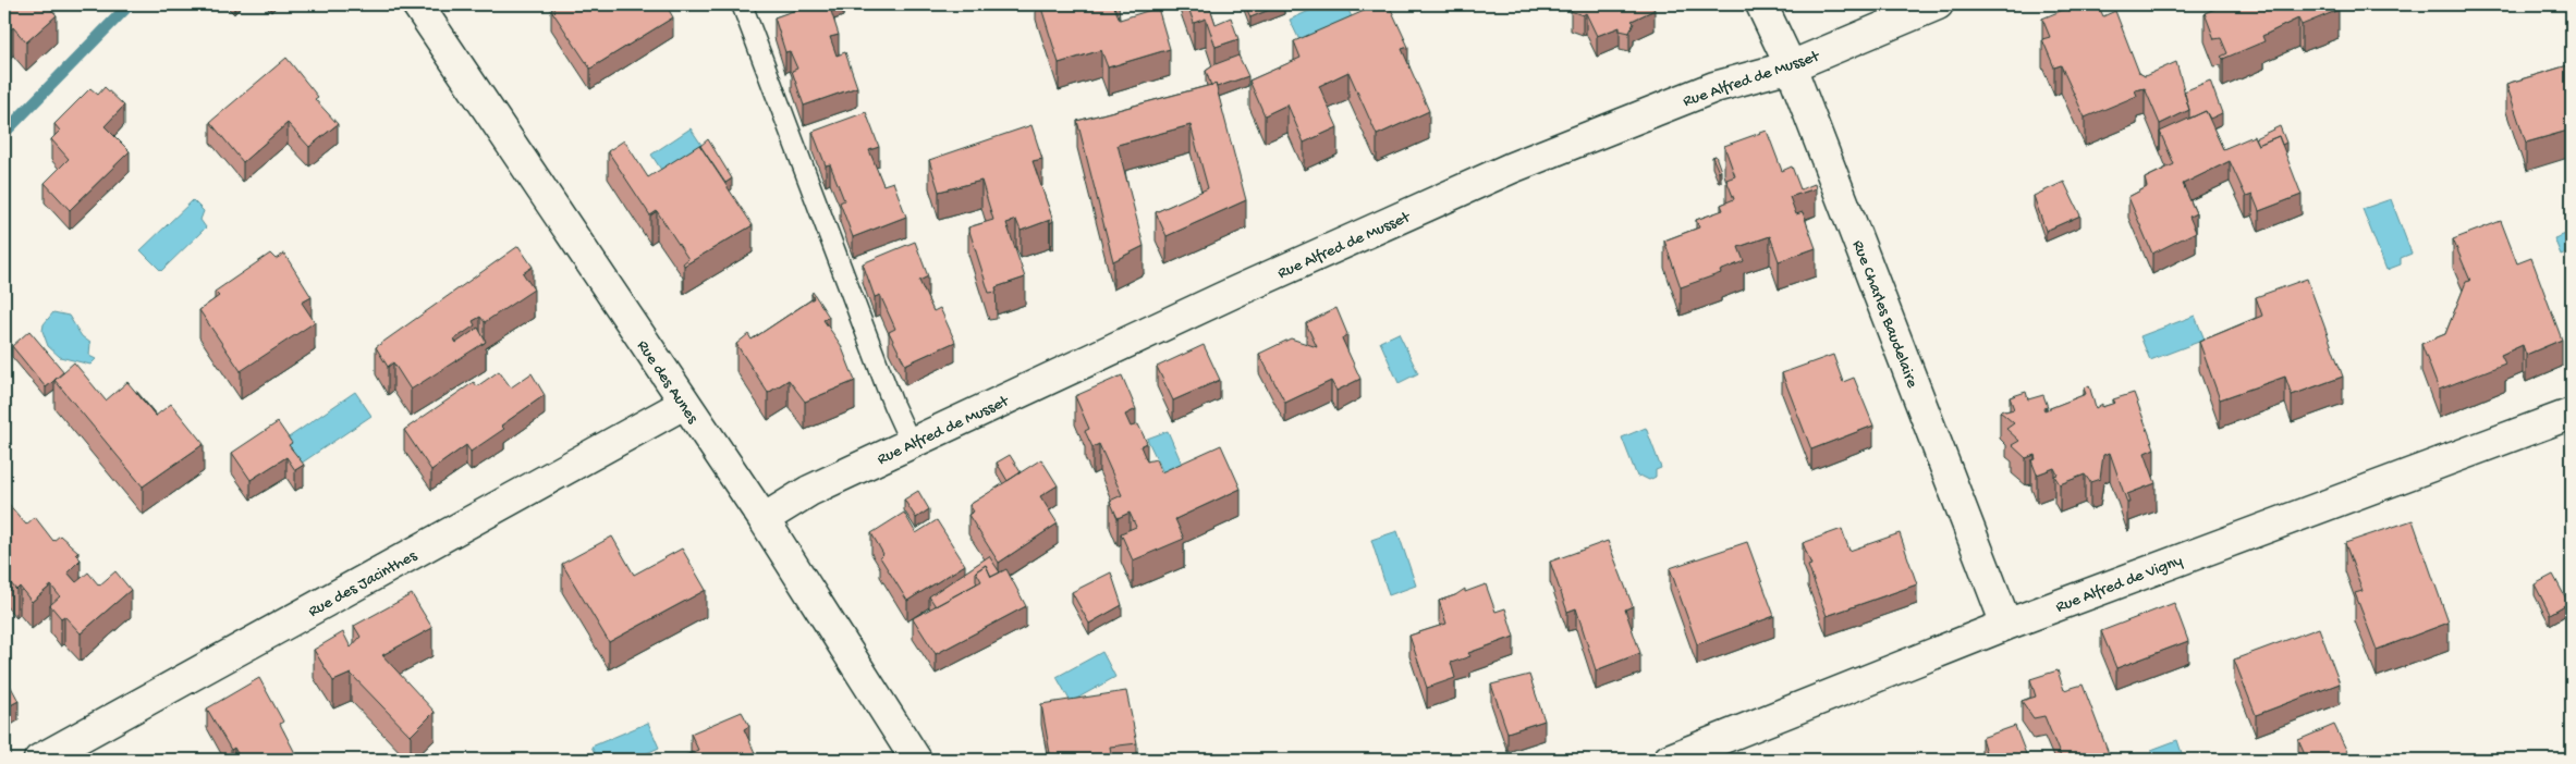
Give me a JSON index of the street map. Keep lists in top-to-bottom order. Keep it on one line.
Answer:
{"streets":{"street":["Rue Alfred de Musset","Rue Charles Baudelaire","Rue des Aunes","Rue des Jacinthes","Rue Alfred de Vigny"]},"crossings":[["Rue Alfred de Musset","Rue Charles Baudelaire"],["Rue Alfred de Musset","Rue des Aunes"],["Rue Charles Baudelaire","Rue Alfred de Vigny"],["Rue des Aunes","Rue des Jacinthes"]]}
